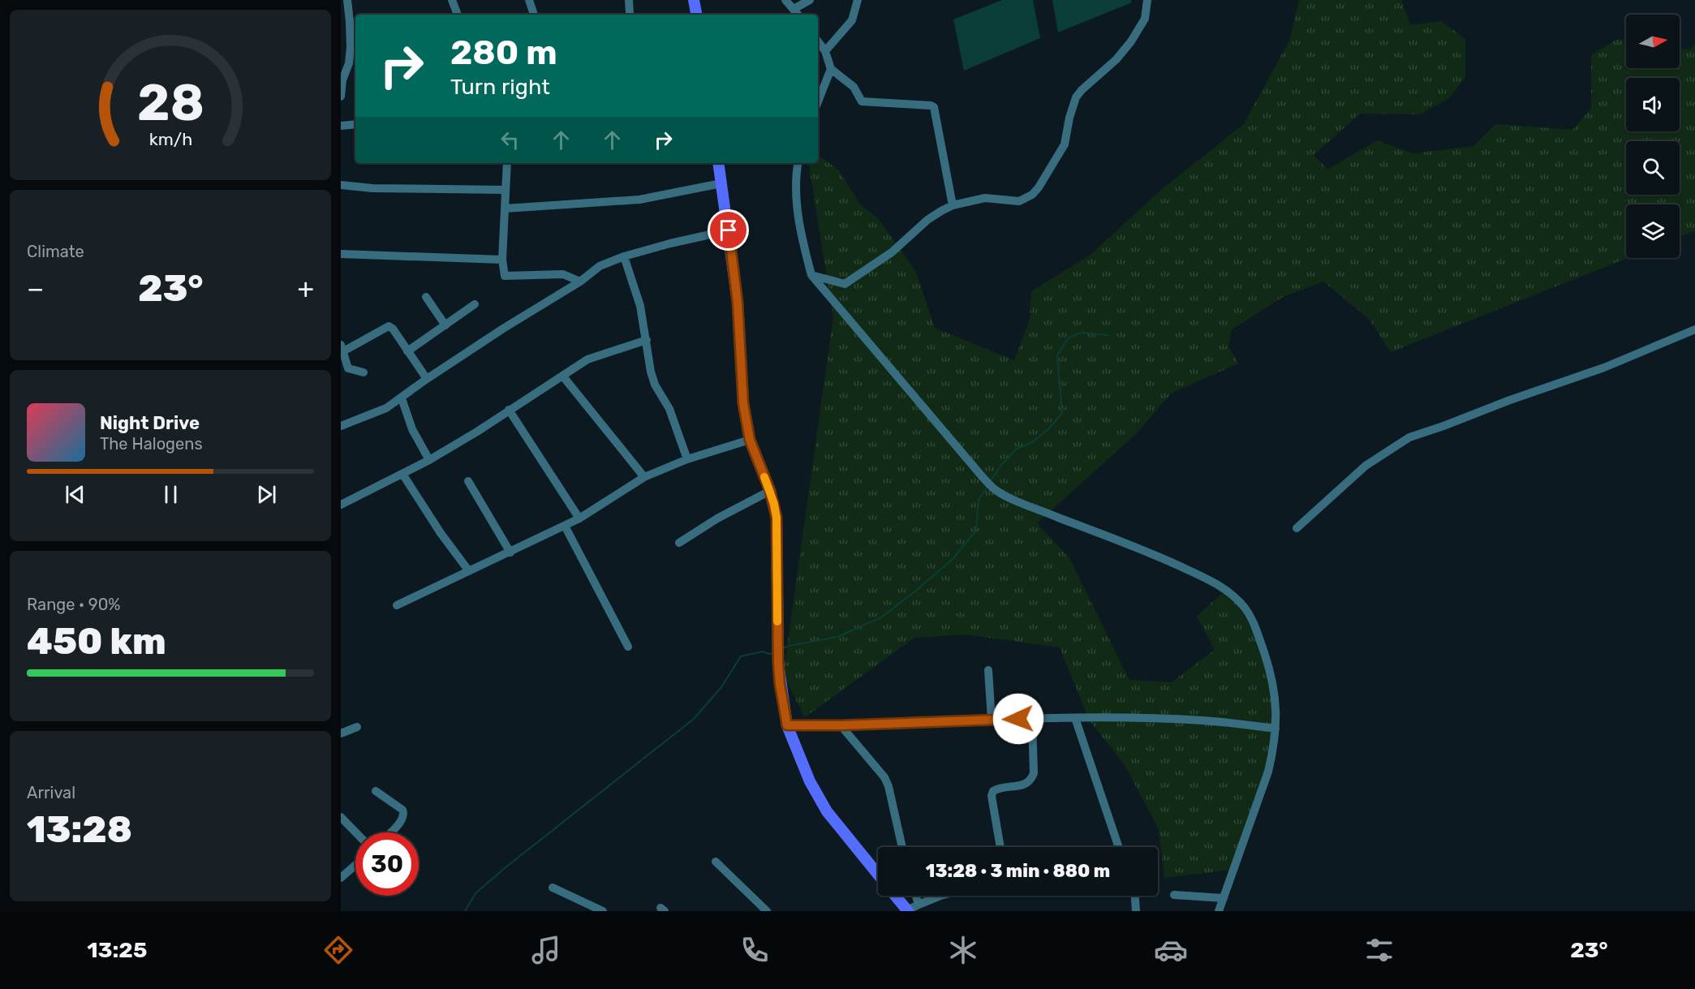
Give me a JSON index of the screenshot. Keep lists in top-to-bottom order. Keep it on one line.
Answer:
{"north":"right","page":{"turn":["280 m","Turn right"],"tile":["Climate",["Range · 90%","450 km"],["Arrival","13:28"]],"heat":["−","23°","+"],"song":["Night Drive","The Halogens"],"limit":"30","trip":"13:28 · 3 min · 880 m","tabs":["13:25","23°"],"gauge":["28","km/h"]}}
